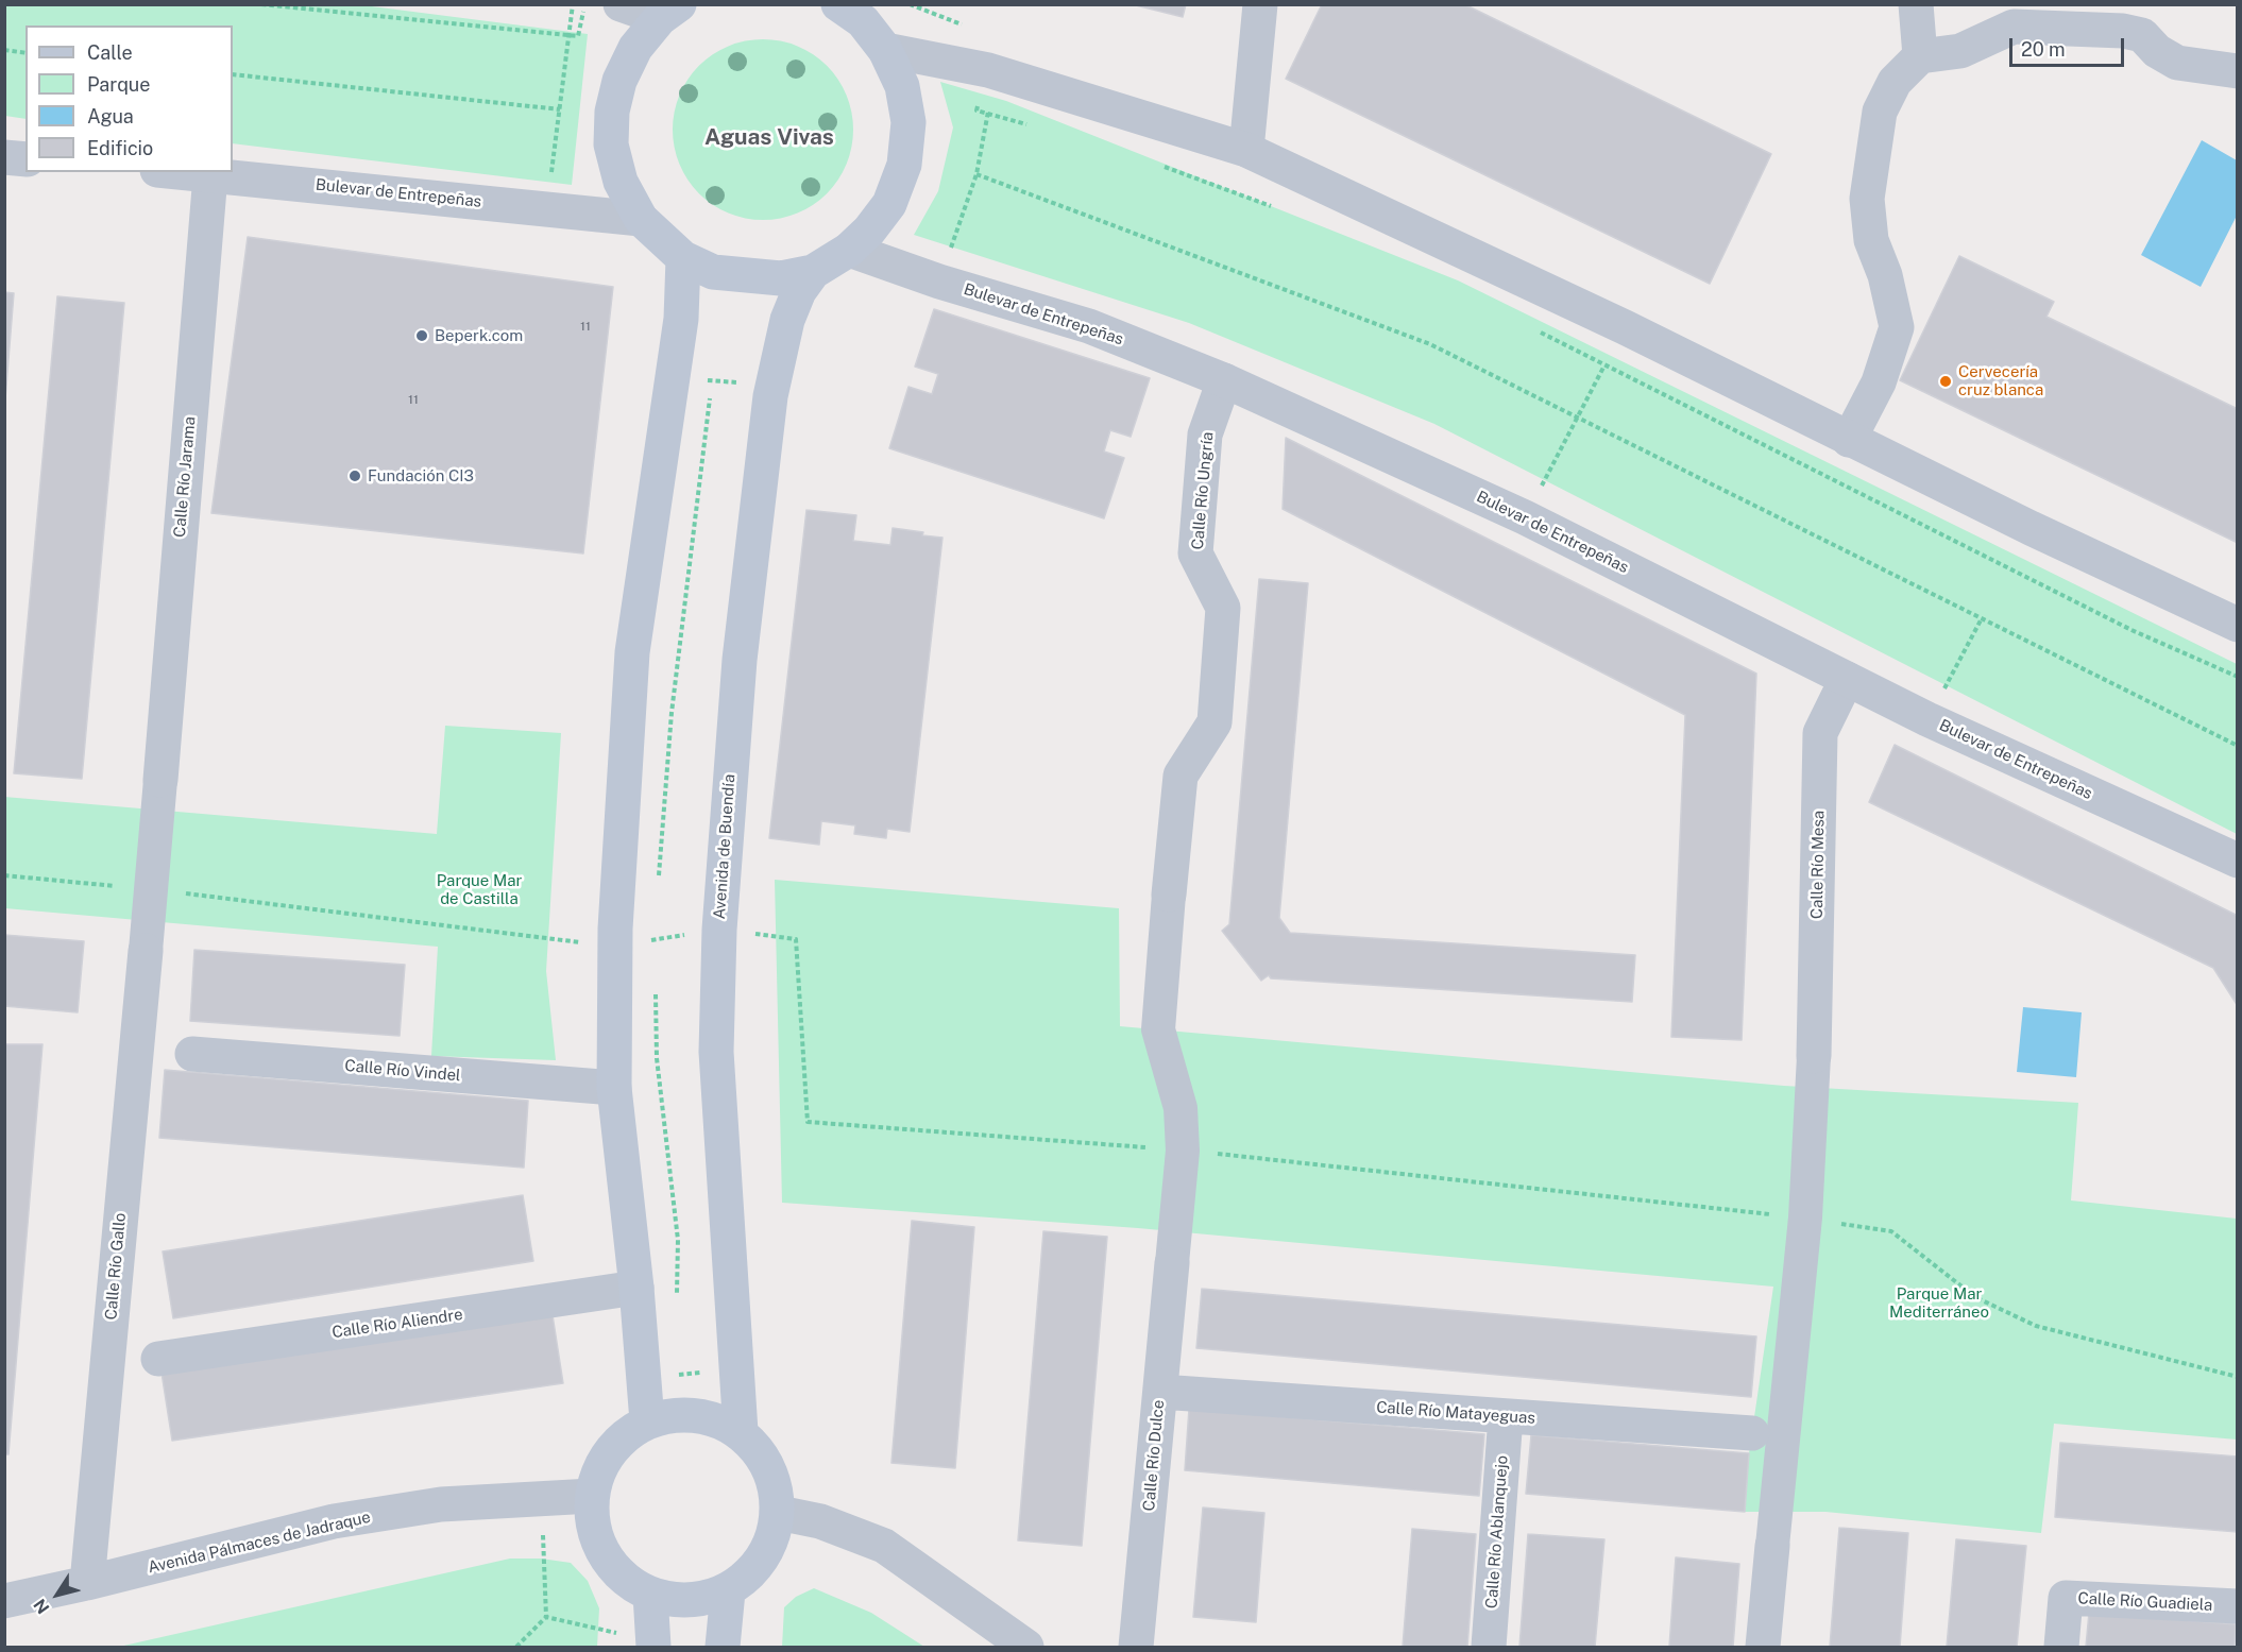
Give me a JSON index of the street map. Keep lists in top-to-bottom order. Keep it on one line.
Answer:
{"streets":{"main road":["Avenida de Buendía"],"street":["Bulevar de Entrepeñas","Calle Río Jarama","Calle Río Ungría","Calle Río Mesa","Calle Río Vindel","Calle Río Gallo","Calle Río Aliendre","Calle Río Matayeguas","Calle Río Dulce","Calle Río Ablanquejo","Avenida Pálmaces de Jadraque","Calle Río Guadiela"]},"crossings":[["Bulevar de Entrepeñas","Calle Río Jarama"],["Bulevar de Entrepeñas","Calle Río Ungría"],["Bulevar de Entrepeñas","Calle Río Mesa"],["Avenida de Buendía","Avenida Pálmaces de Jadraque"],["Calle Río Gallo","Avenida Pálmaces de Jadraque"],["Calle Río Matayeguas","Calle Río Dulce"],["Calle Río Matayeguas","Calle Río Ablanquejo"]],"districts":["Aguas Vivas"],"parks":["Parque Mar de Castilla","Parque Mar Mediterráneo"],"places":["Beperk.com","Cervecería cruz blanca","Fundación CI3"],"house_numbers":["11","11"],"legend":["Calle","Parque","Agua","Edificio"],"scale_bar":"20 m","north":"bottom left"}
